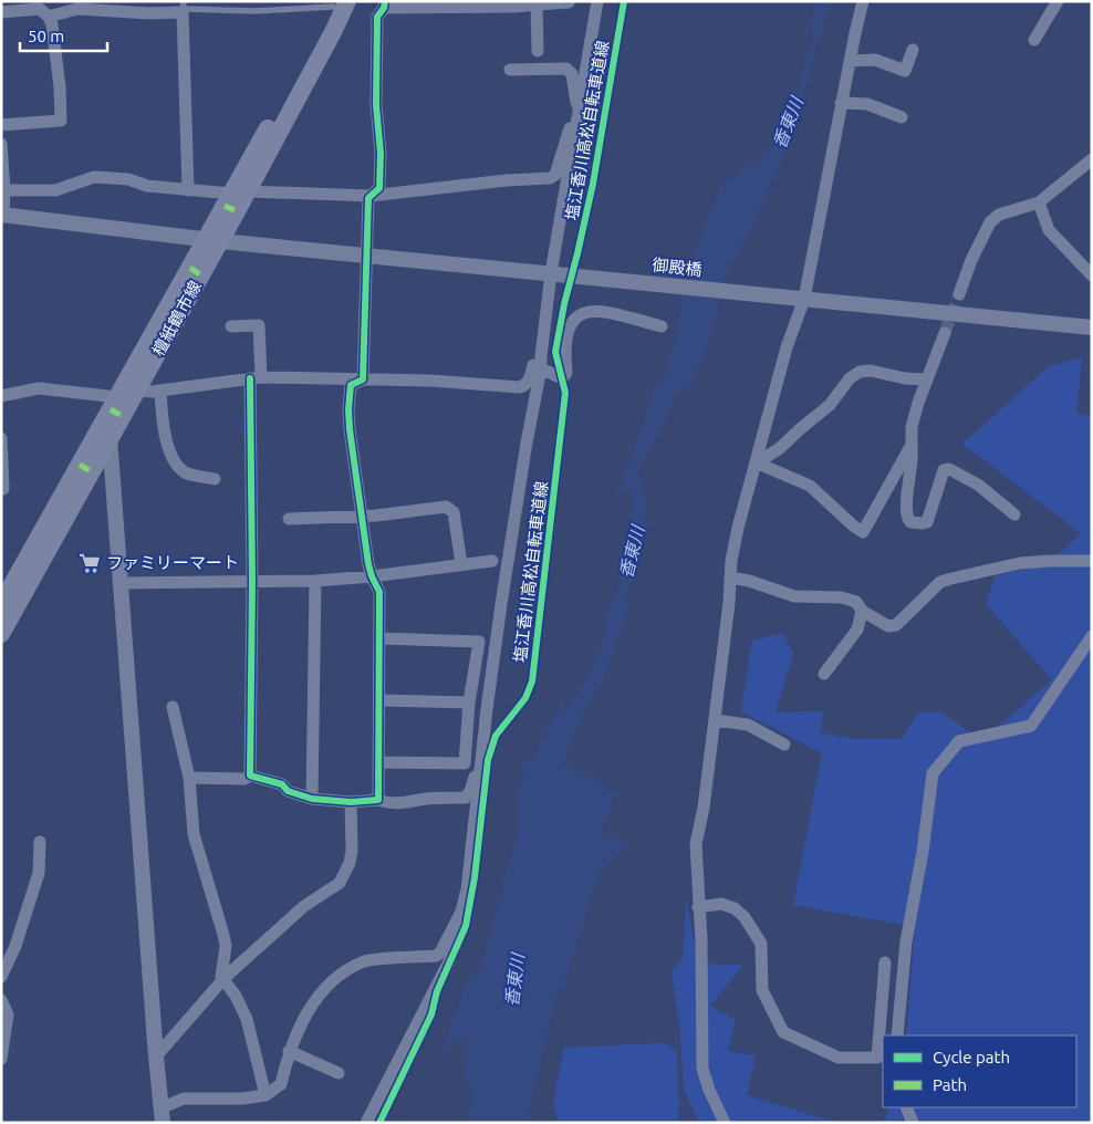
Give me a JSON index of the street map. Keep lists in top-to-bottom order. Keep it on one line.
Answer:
{"streets":{"main road":["檀紙鶴市線"],"street":["御殿橋"],"cycle path":["塩江香川高松自転車道線"]},"crossings":[["御殿橋","檀紙鶴市線"]],"water":["香東川"],"places":{"supermarket":["ファミリーマート"]},"legend":["Cycle path","Path"],"scale_bar":"50 m"}
